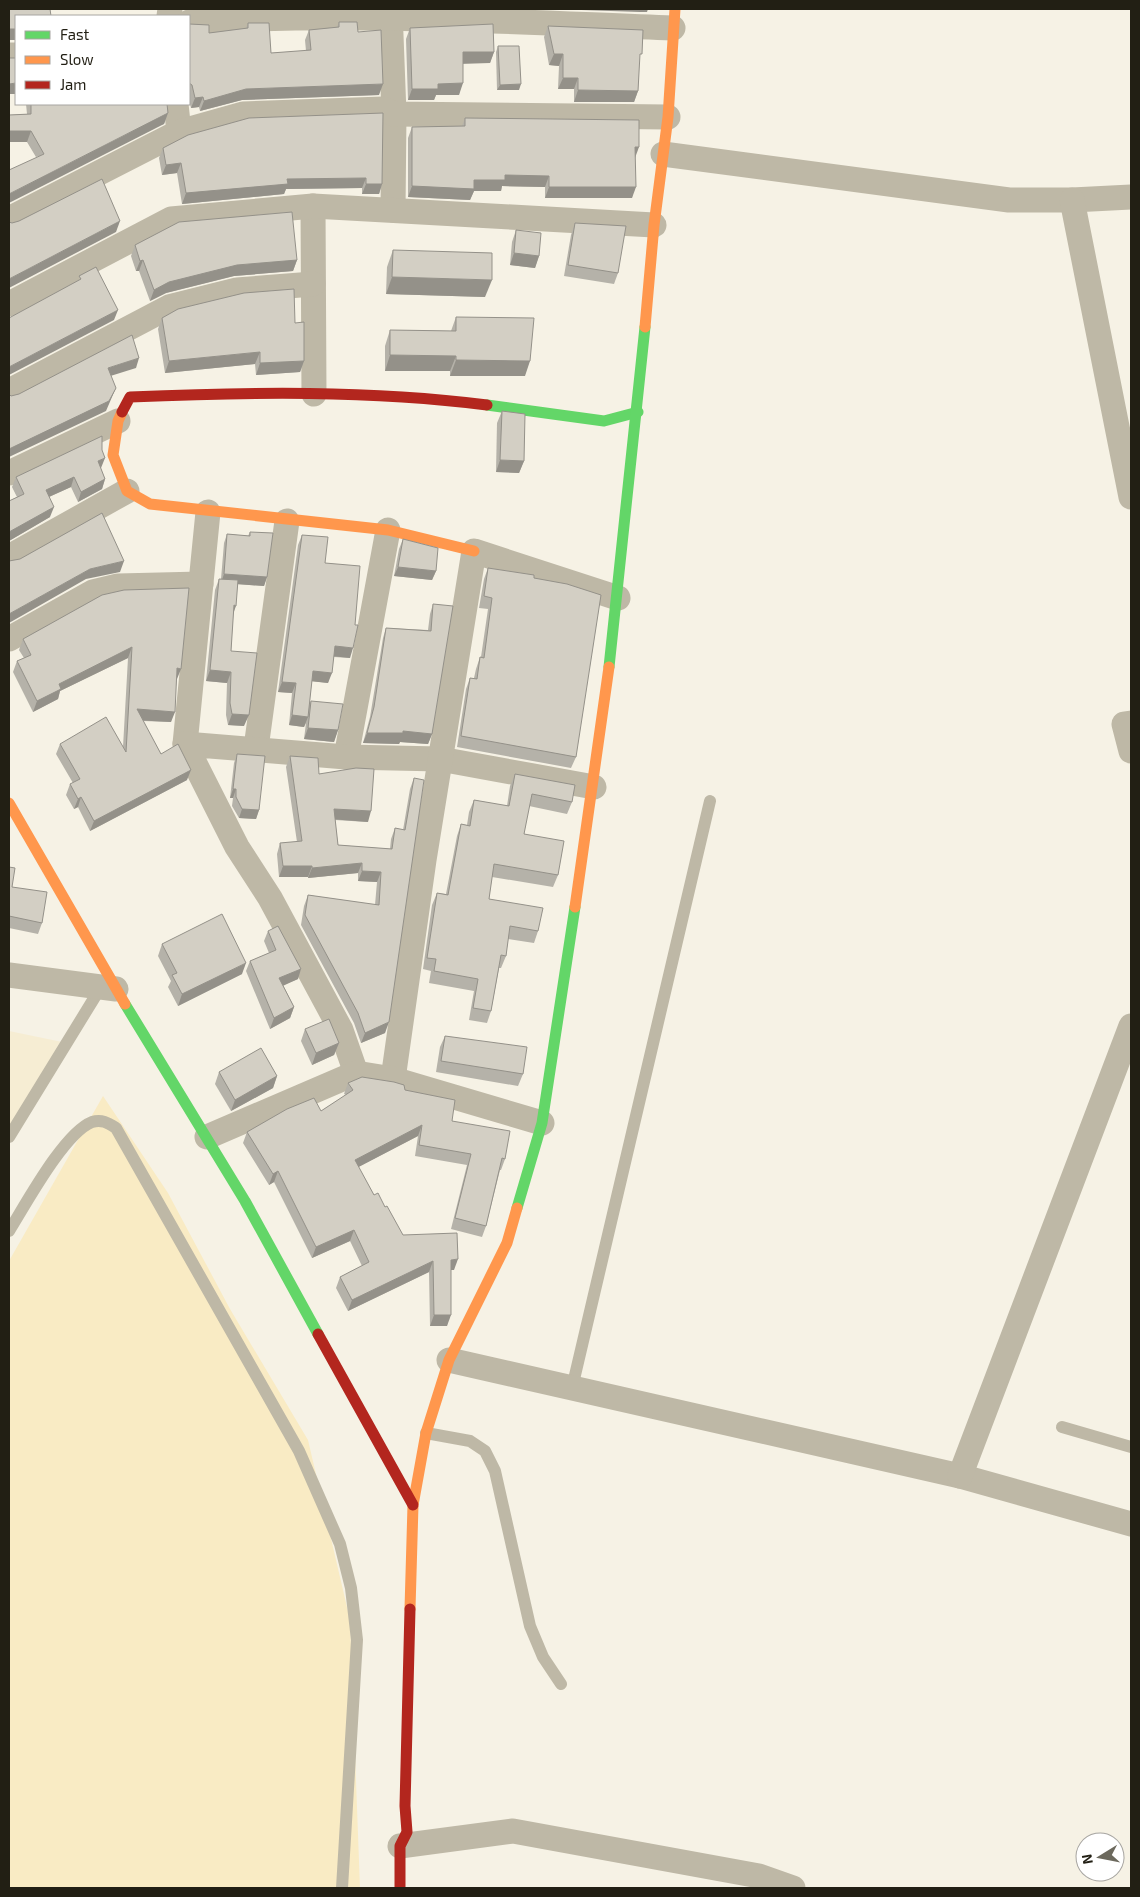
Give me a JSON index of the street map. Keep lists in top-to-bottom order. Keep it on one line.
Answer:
{"legend":["Fast","Slow","Jam"],"north":"left"}
